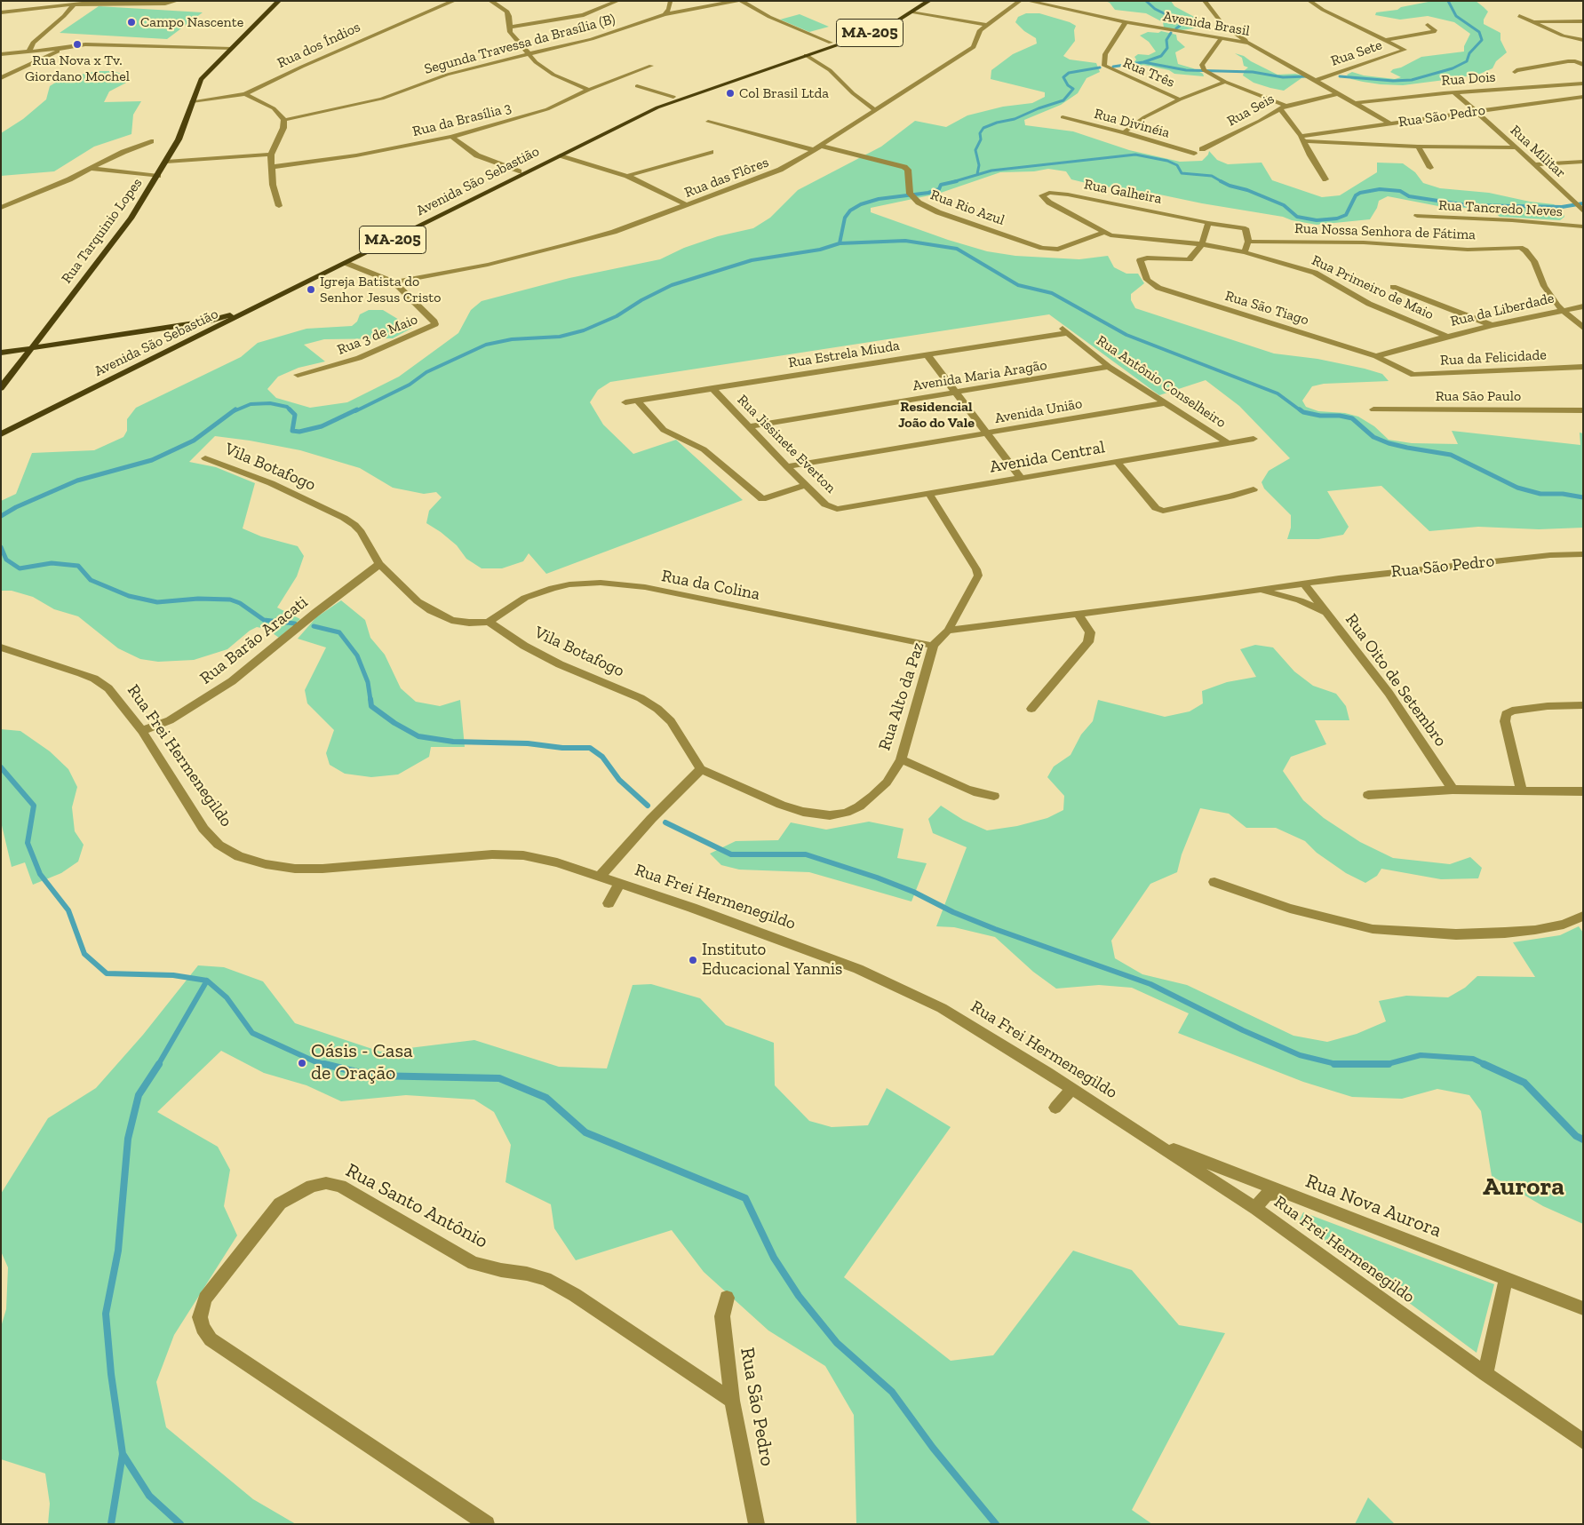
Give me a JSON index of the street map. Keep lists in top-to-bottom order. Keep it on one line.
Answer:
{"streets":{"main road":["MA-205","Avenida São Sebastião","Rua Tarquinio Lopes"],"street":["Avenida Brasil","Segunda Travessa da Brasília (B)","Rua dos Índios","Rua Sete","Rua Três","Rua Dois","Rua Seis","Rua São Pedro","Rua da Brasília 3","Rua Divinéia","Rua Militar","Rua das Flôres","Rua Galheira","Rua Rio Azul","Rua Tancredo Neves","Rua Nossa Senhora de Fátima","Rua Primeiro de Maio","Rua São Tiago","Rua da Liberdade","Rua 3 de Maio","Rua Estrela Miuda","Rua da Felicidade","Avenida Maria Aragão","Rua Antônio Conselheiro","Rua São Paulo","Avenida União","Rua Jissinete Everton","Avenida Central","Vila Botafogo","Rua da Colina","Rua Barão Aracati","Rua Oito de Setembro","Rua Alto da Paz","Rua Frei Hermenegildo","Rua Santo Antônio","Rua Nova Aurora"]},"crossings":[["Avenida Brasil","Rua Sete"],["Avenida Brasil","Rua Três"],["Avenida Brasil","Rua Dois"],["Avenida Brasil","Rua Seis"],["Avenida Brasil","Rua São Pedro"],["Rua dos Índios","Rua Tarquinio Lopes"],["Rua Três","Rua Divinéia"],["Rua Dois","Rua Militar"],["Rua São Pedro","Rua Militar"],["Rua São Pedro","Rua Oito de Setembro"],["Rua São Pedro","Rua Alto da Paz"],["Rua São Pedro","Rua Santo Antônio"],["Rua das Flôres","Rua Rio Azul"],["Rua das Flôres","Rua 3 de Maio"],["Avenida São Sebastião","Rua Tarquinio Lopes"],["Avenida São Sebastião","Rua 3 de Maio"],["Rua Galheira","Rua Rio Azul"],["Rua Galheira","Rua Nossa Senhora de Fátima"],["Rua Galheira","Rua Primeiro de Maio"],["Rua Rio Azul","Rua Primeiro de Maio"],["Rua Nossa Senhora de Fátima","Rua da Liberdade"],["Rua Primeiro de Maio","Rua São Tiago"],["Rua Primeiro de Maio","Rua da Liberdade"],["Rua São Tiago","Rua da Liberdade"],["Rua São Tiago","Rua da Felicidade"],["Rua Estrela Miuda","Rua Antônio Conselheiro"],["Rua Estrela Miuda","Rua Jissinete Everton"],["Avenida Maria Aragão","Rua Antônio Conselheiro"],["Avenida Maria Aragão","Rua Jissinete Everton"],["Rua Antônio Conselheiro","Avenida União"],["Rua Antônio Conselheiro","Avenida Central"],["Avenida União","Rua Jissinete Everton"],["Rua Jissinete Everton","Avenida Central"],["Avenida Central","Rua Alto da Paz"],["Vila Botafogo","Rua da Colina"],["Vila Botafogo","Rua Barão Aracati"],["Vila Botafogo","Rua Alto da Paz"],["Rua da Colina","Rua Alto da Paz"],["Rua Barão Aracati","Rua Frei Hermenegildo"],["Rua Oito de Setembro","Rua Alto da Paz"],["Rua Frei Hermenegildo","Rua Nova Aurora"]],"districts":["Residencial João do Vale","Aurora"],"places":["Campo Nascente","Rua Nova x Tv. Giordano Mochel","Col Brasil Ltda","Igreja Batista do Senhor Jesus Cristo","Instituto Educacional Yannis","Oásis - Casa de Oração"]}
